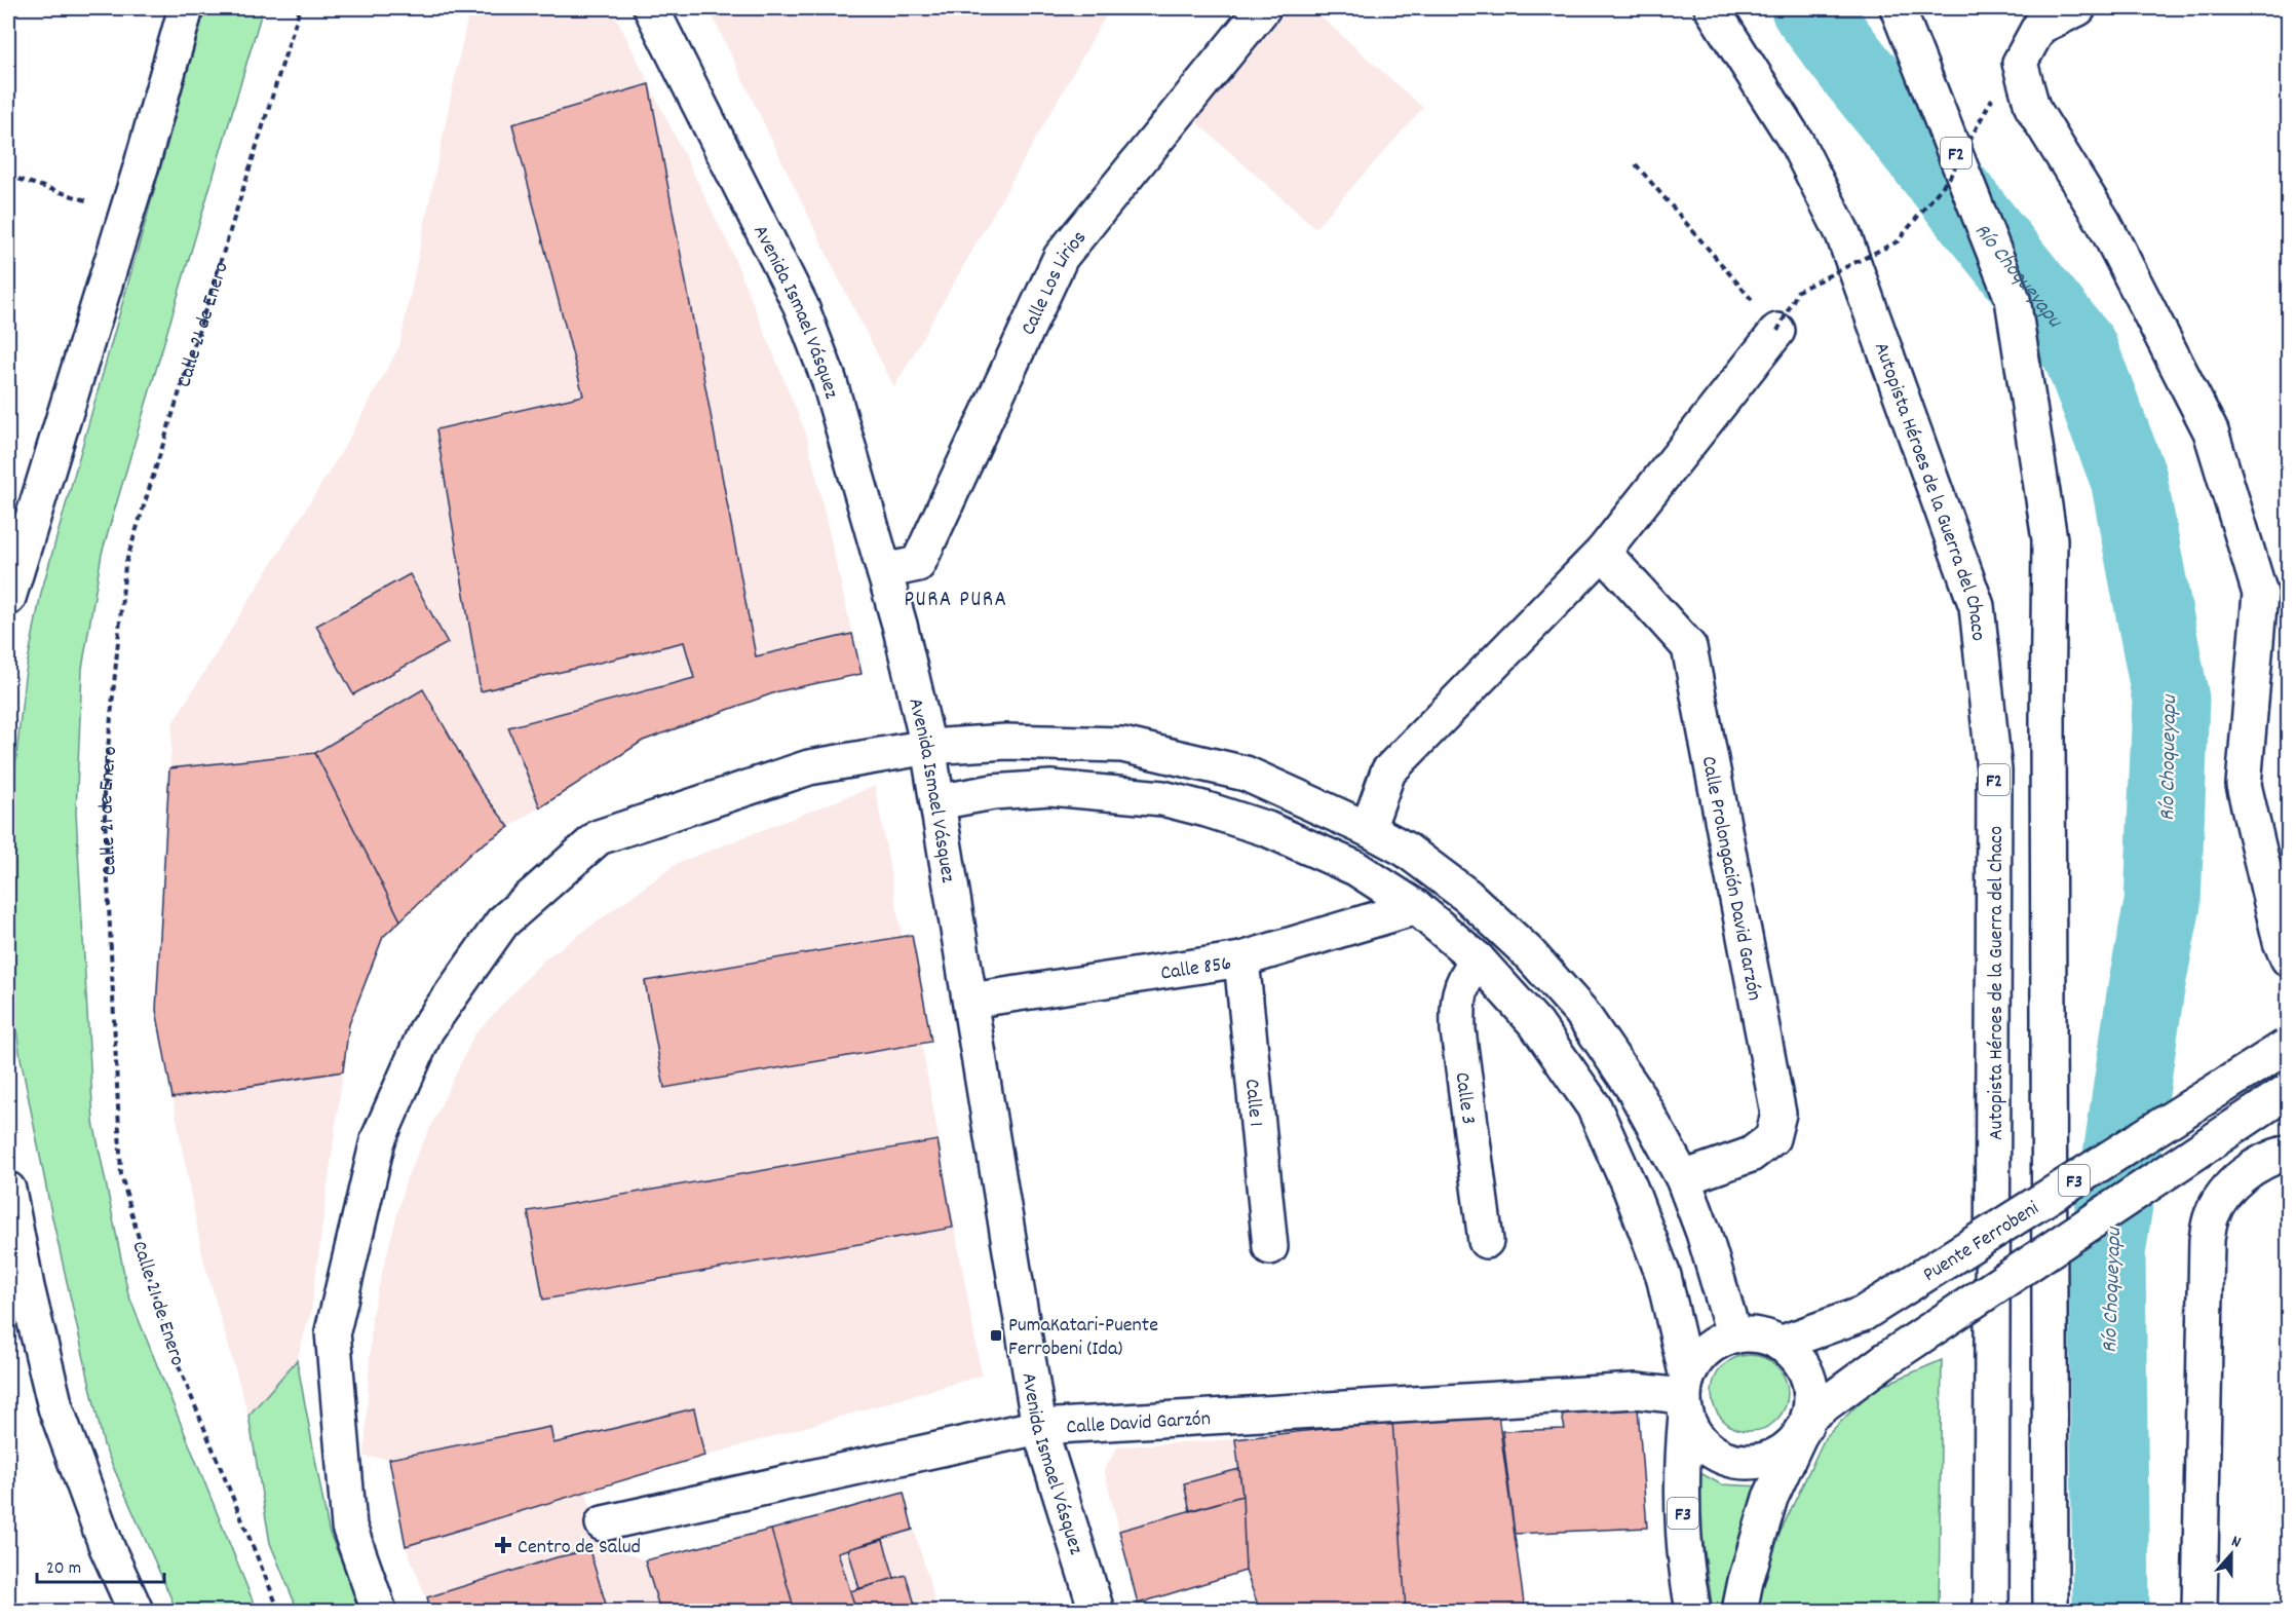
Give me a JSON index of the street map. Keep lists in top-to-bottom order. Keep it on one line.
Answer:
{"streets":{"main road":["F2","Calle Los Lirios","Avenida Ismael Vásquez","Autopista Héroes de la Guerra del Chaco","Calle Prolongación David Garzón","Calle 856","Calle 3","Calle 1","F3","Puente Ferrobeni","Calle David Garzón"],"path":["Calle 21 de Enero"]},"crossings":[["Calle Los Lirios","Avenida Ismael Vásquez"],["Avenida Ismael Vásquez","Calle 856"],["Avenida Ismael Vásquez","Calle David Garzón"],["Calle 856","Calle 1"],["F3","Puente Ferrobeni"],["F3","Calle David Garzón"],["Puente Ferrobeni","Calle David Garzón"]],"districts":["PURA PURA"],"water":["Río Choqueyapu"],"places":{"transit":["PumaKatari-Puente Ferrobeni (Ida)"],"health":["Centro de Salud"]},"scale_bar":"20 m","north":"top"}
